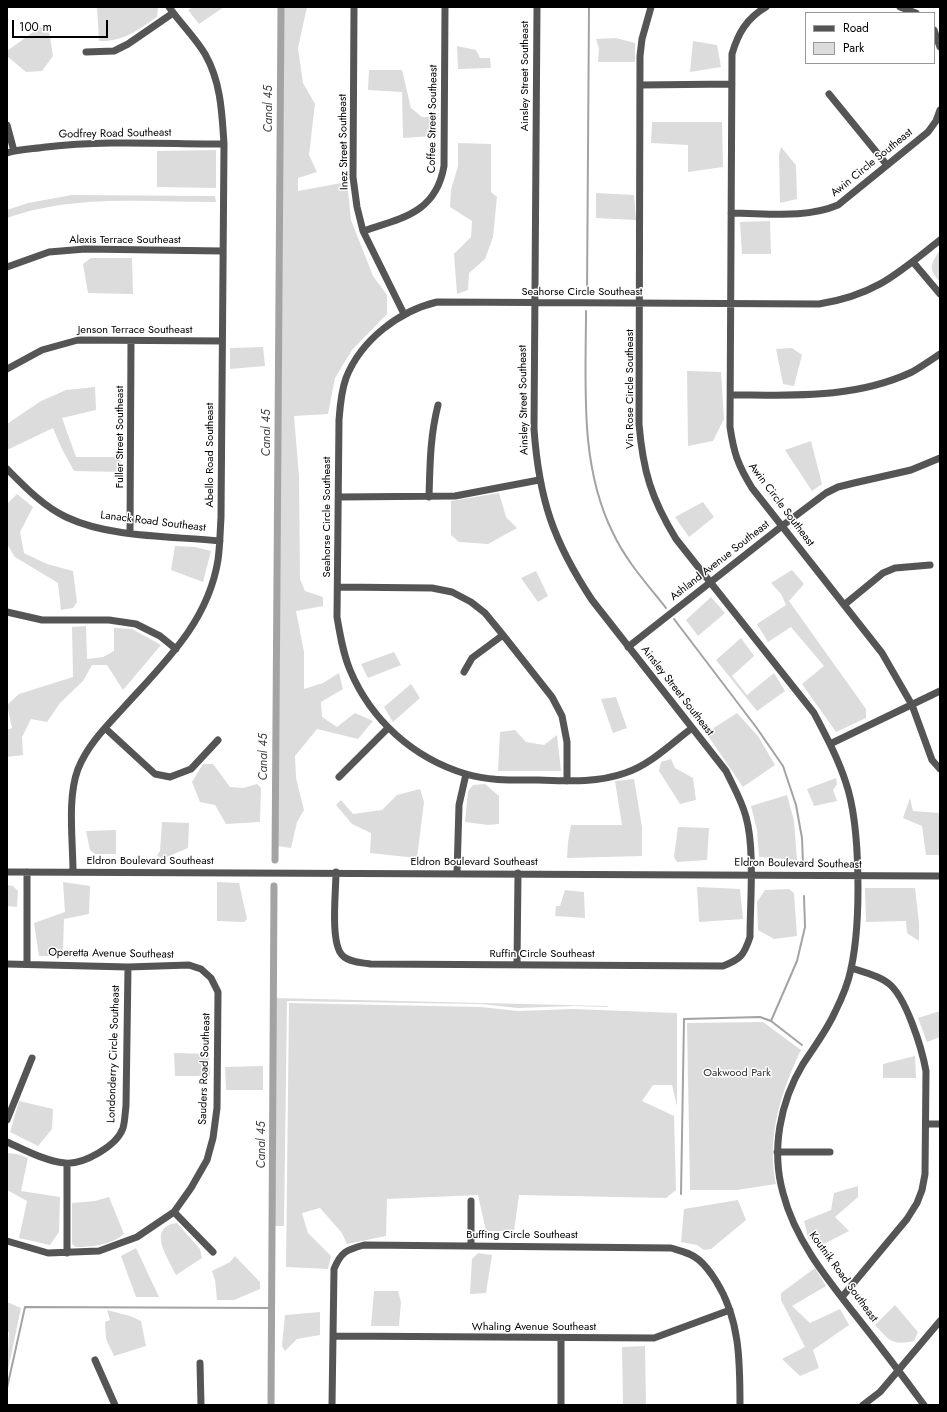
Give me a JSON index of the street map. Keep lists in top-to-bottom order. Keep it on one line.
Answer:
{"streets":{"street":["Ainsley Street Southeast","Coffee Street Southeast","Godfrey Road Southeast","Inez Street Southeast","Awin Circle Southeast","Alexis Terrace Southeast","Seahorse Circle Southeast","Jenson Terrace Southeast","Vin Rose Circle Southeast","Fuller Street Southeast","Abello Road Southeast","Lanack Road Southeast","Ashland Avenue Southeast","Eldron Boulevard Southeast","Operetta Avenue Southeast","Ruffin Circle Southeast","Londonderry Circle Southeast","Sauders Road Southeast","Buffing Circle Southeast","Koutnik Road Southeast","Whaling Avenue Southeast"]},"crossings":[["Ainsley Street Southeast","Seahorse Circle Southeast"],["Ainsley Street Southeast","Ashland Avenue Southeast"],["Ainsley Street Southeast","Eldron Boulevard Southeast"],["Ainsley Street Southeast","Ruffin Circle Southeast"],["Coffee Street Southeast","Inez Street Southeast"],["Godfrey Road Southeast","Abello Road Southeast"],["Inez Street Southeast","Seahorse Circle Southeast"],["Awin Circle Southeast","Seahorse Circle Southeast"],["Awin Circle Southeast","Ashland Avenue Southeast"],["Alexis Terrace Southeast","Abello Road Southeast"],["Seahorse Circle Southeast","Vin Rose Circle Southeast"],["Jenson Terrace Southeast","Fuller Street Southeast"],["Jenson Terrace Southeast","Abello Road Southeast"],["Vin Rose Circle Southeast","Ashland Avenue Southeast"],["Vin Rose Circle Southeast","Eldron Boulevard Southeast"],["Vin Rose Circle Southeast","Koutnik Road Southeast"],["Fuller Street Southeast","Lanack Road Southeast"],["Abello Road Southeast","Lanack Road Southeast"],["Abello Road Southeast","Eldron Boulevard Southeast"],["Eldron Boulevard Southeast","Ruffin Circle Southeast"],["Eldron Boulevard Southeast","Koutnik Road Southeast"],["Operetta Avenue Southeast","Londonderry Circle Southeast"],["Operetta Avenue Southeast","Sauders Road Southeast"],["Buffing Circle Southeast","Whaling Avenue Southeast"]],"water":["Canal 45"],"parks":["Oakwood Park"],"legend":["Road","Park"],"scale_bar":"100 m"}
